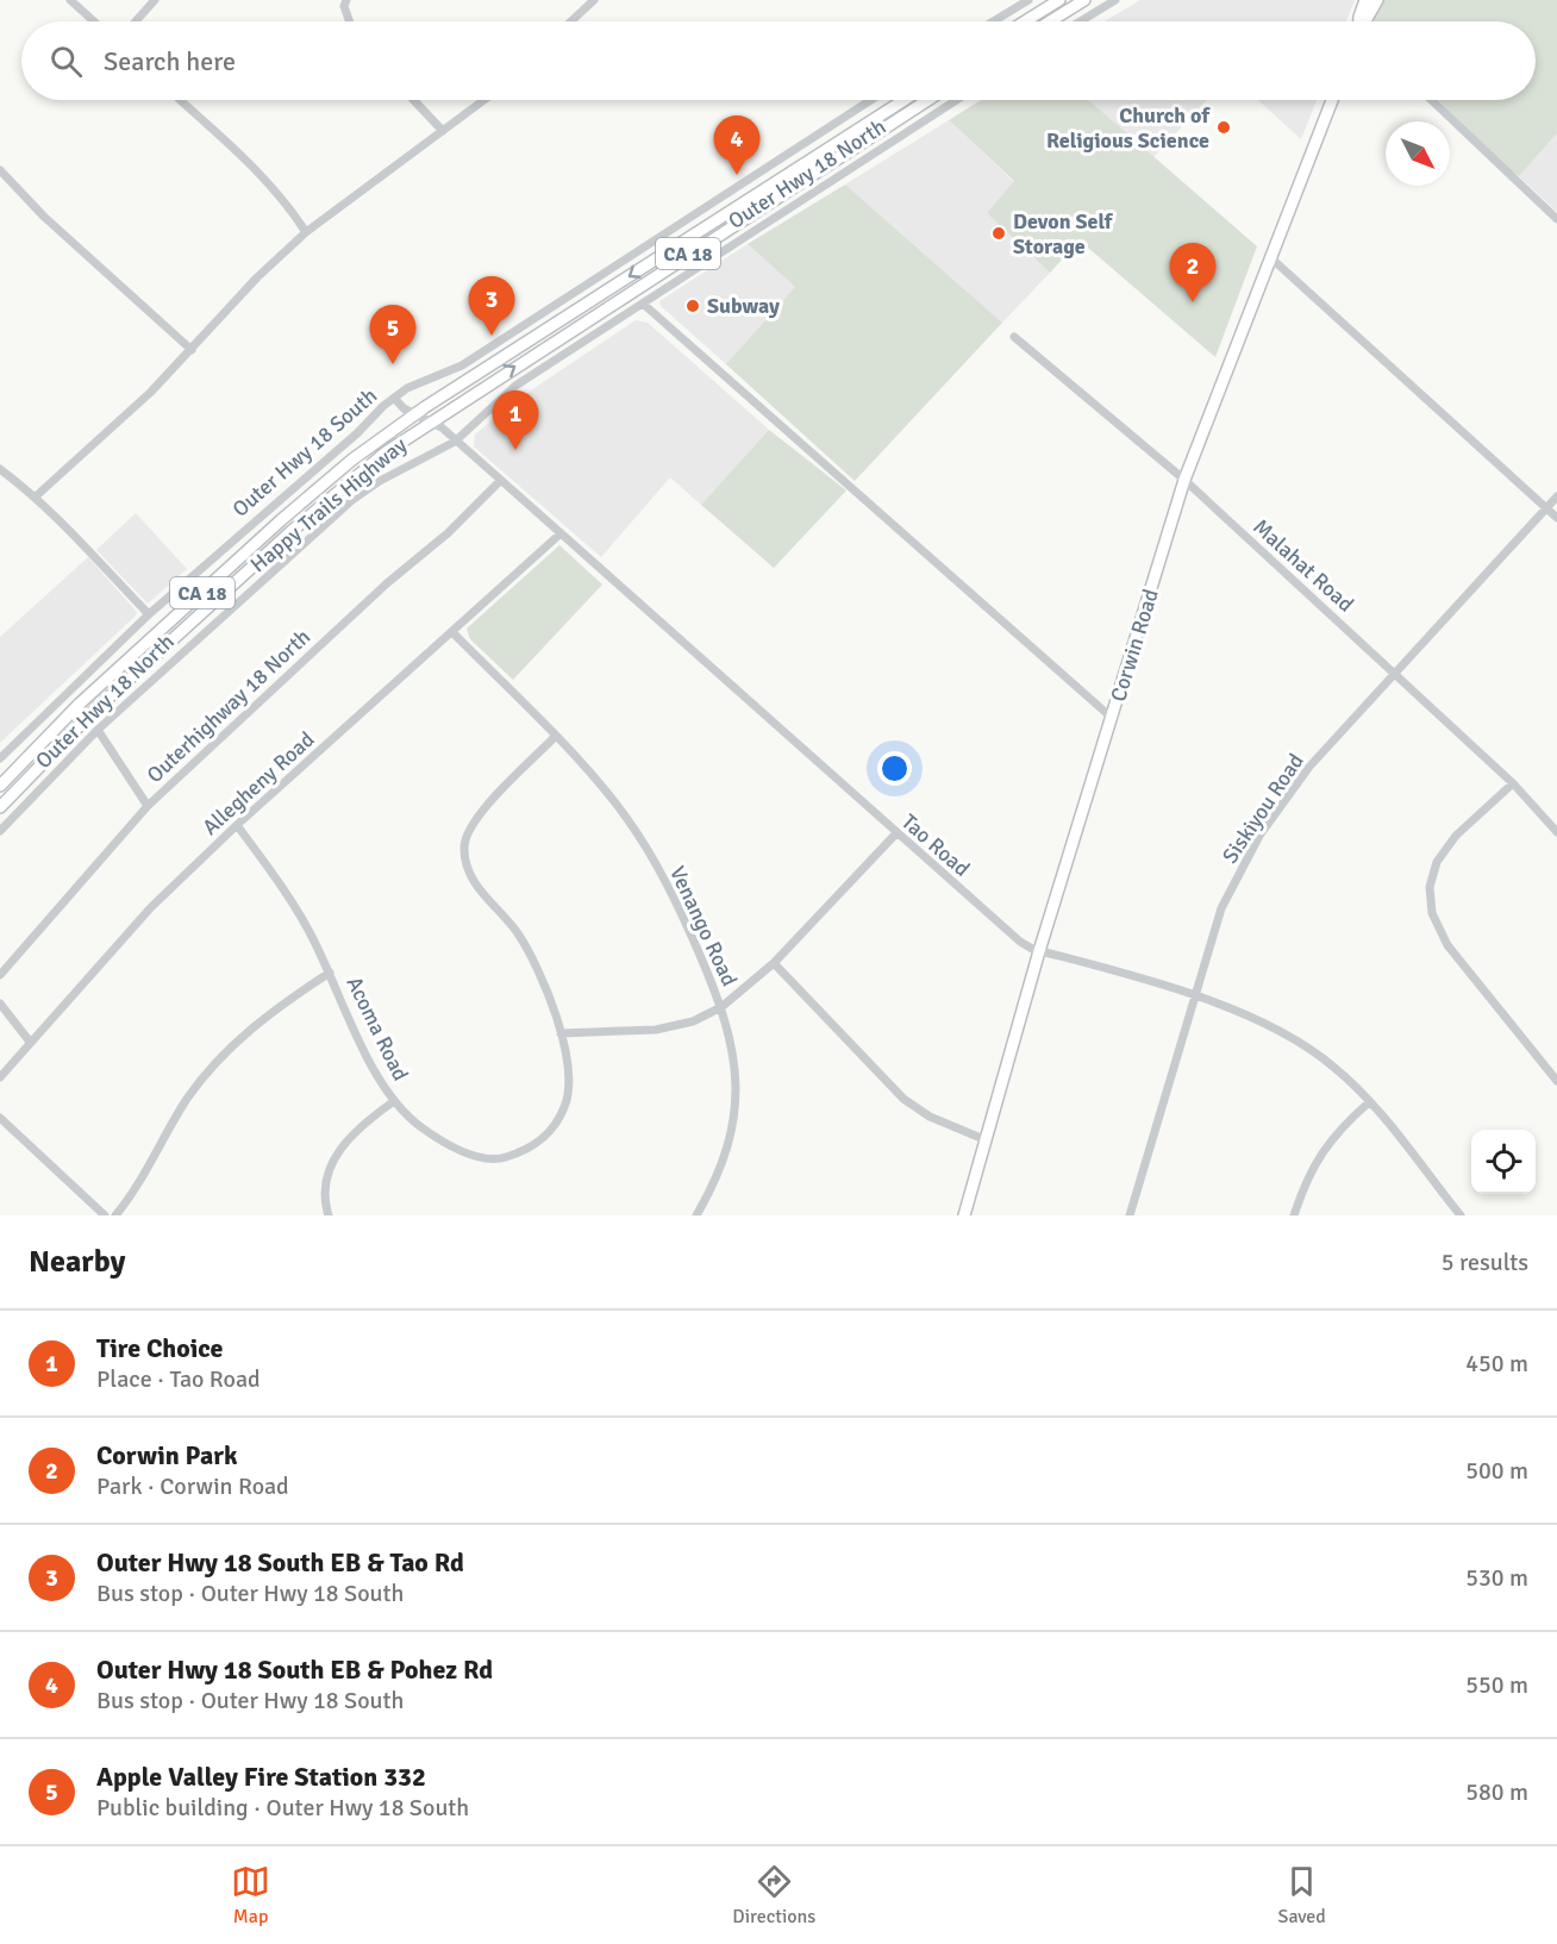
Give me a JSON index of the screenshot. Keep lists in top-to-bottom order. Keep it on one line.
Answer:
{"streets":{"main road":["CA 18","Happy Trails Highway","Corwin Road"],"street":["Outer Hwy 18 North","Outer Hwy 18 South","Malahat Road","Outerhighway 18 North","Allegheny Road","Siskiyou Road","Tao Road","Venango Road","Acoma Road"]},"crossings":[["Outer Hwy 18 North","Tao Road"],["Outer Hwy 18 South","Tao Road"],["Happy Trails Highway","Tao Road"],["Malahat Road","Corwin Road"],["Malahat Road","Siskiyou Road"],["Corwin Road","Tao Road"],["Outerhighway 18 North","Tao Road"],["Allegheny Road","Tao Road"],["Allegheny Road","Venango Road"],["Allegheny Road","Acoma Road"],["Siskiyou Road","Tao Road"],["Venango Road","Acoma Road"]],"places":["Church of Religious Science","Devon Self Storage","Subway"],"north":"bottom right","page":{"search":"Search here","pins":["4","2","3","5","1"],"heading":["Nearby","5 results"],"list":[{"mark":"1","name":"Tire Choice","note":"Place · Tao Road","value":"450 m"},{"mark":"2","name":"Corwin Park","note":"Park · Corwin Road","value":"500 m"},{"mark":"3","name":"Outer Hwy 18 South EB & Tao Rd","note":"Bus stop · Outer Hwy 18 South","value":"530 m"},{"mark":"4","name":"Outer Hwy 18 South EB & Pohez Rd","note":"Bus stop · Outer Hwy 18 South","value":"550 m"},{"mark":"5","name":"Apple Valley Fire Station 332","note":"Public building · Outer Hwy 18 South","value":"580 m"}],"nav":["Map","Directions","Saved"]}}
